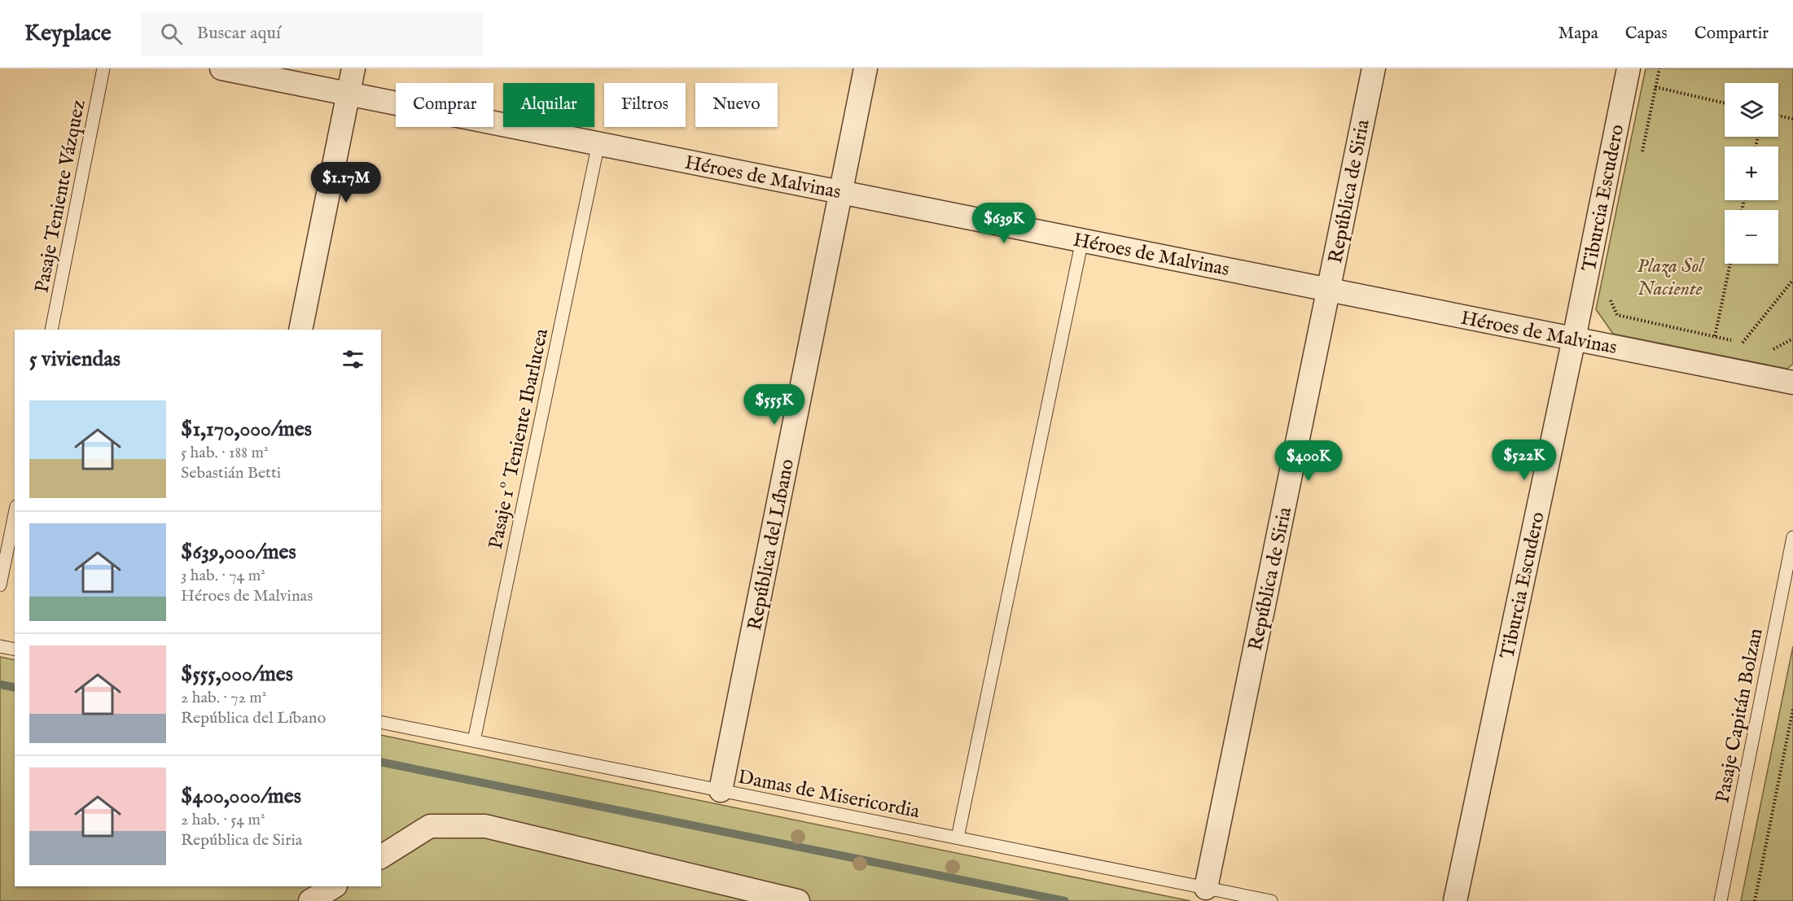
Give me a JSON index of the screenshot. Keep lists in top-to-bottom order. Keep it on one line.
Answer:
{"streets":{"street":["Héroes de Malvinas","República de Siria","Tiburcia Escudero","República del Líbano"],"lane":["Pasaje Teniente Vázquez","Pasaje 1º Teniente Ibarlucea","Pasaje Capitán Bolzan","Damas de Misericordia"]},"crossings":[["Héroes de Malvinas","República de Siria"],["Héroes de Malvinas","Tiburcia Escudero"],["Héroes de Malvinas","Pasaje 1º Teniente Ibarlucea"],["Héroes de Malvinas","República del Líbano"],["República de Siria","Damas de Misericordia"],["Pasaje 1º Teniente Ibarlucea","Damas de Misericordia"],["República del Líbano","Damas de Misericordia"]],"parks":["Plaza Sol Naciente"],"page":{"header":"Keyplace","search":"Buscar aquí","nav":["Mapa","Capas","Compartir"],"map_buttons":["+","−"],"chip":["Comprar","Alquilar","Filtros","Nuevo"],"price":["$1.17M","$639K","$555K","$522K","$400K"],"heading":"5 viviendas","list":[{"name":"$1,170,000/mes","note":"5 hab. · 188 m² · Sebastián Betti"},{"name":"$639,000/mes","note":"3 hab. · 74 m² · Héroes de Malvinas"},{"name":"$555,000/mes","note":"2 hab. · 72 m² · República del Líbano"},{"name":"$400,000/mes","note":"2 hab. · 54 m² · República de Siria"}]}}
